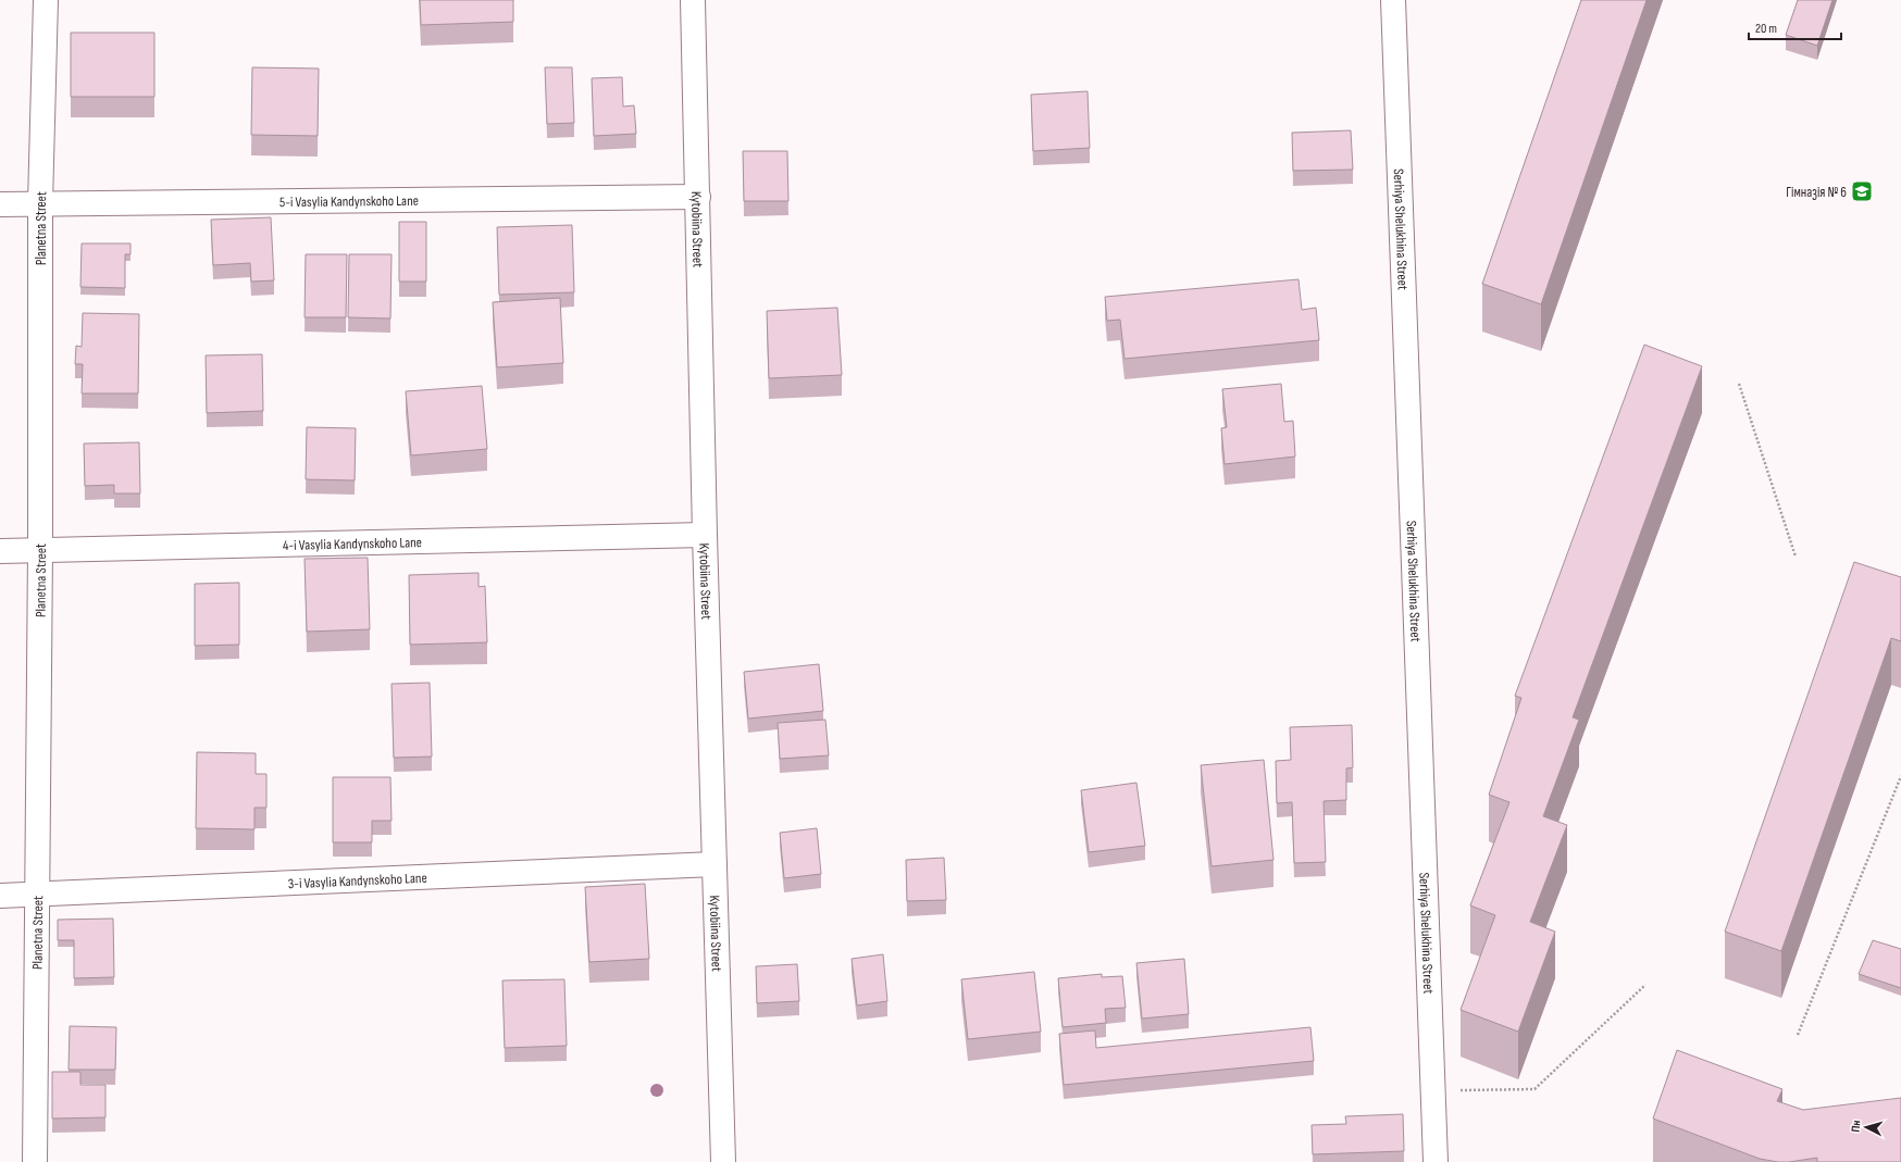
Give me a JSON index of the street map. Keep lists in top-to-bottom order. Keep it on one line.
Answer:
{"streets":{"street":["5-i Vasylia Kandynskoho Lane","Planetna Street","Kytobiina Street","Serhiya Shelukhina Street","4-i Vasylia Kandynskoho Lane","3-i Vasylia Kandynskoho Lane"]},"crossings":[["5-i Vasylia Kandynskoho Lane","Planetna Street"],["5-i Vasylia Kandynskoho Lane","Kytobiina Street"],["Planetna Street","4-i Vasylia Kandynskoho Lane"],["Planetna Street","3-i Vasylia Kandynskoho Lane"],["Kytobiina Street","4-i Vasylia Kandynskoho Lane"],["Kytobiina Street","3-i Vasylia Kandynskoho Lane"]],"places":{"school or university":["Гімназія № 6"]},"scale_bar":"20 m","north":"left"}
